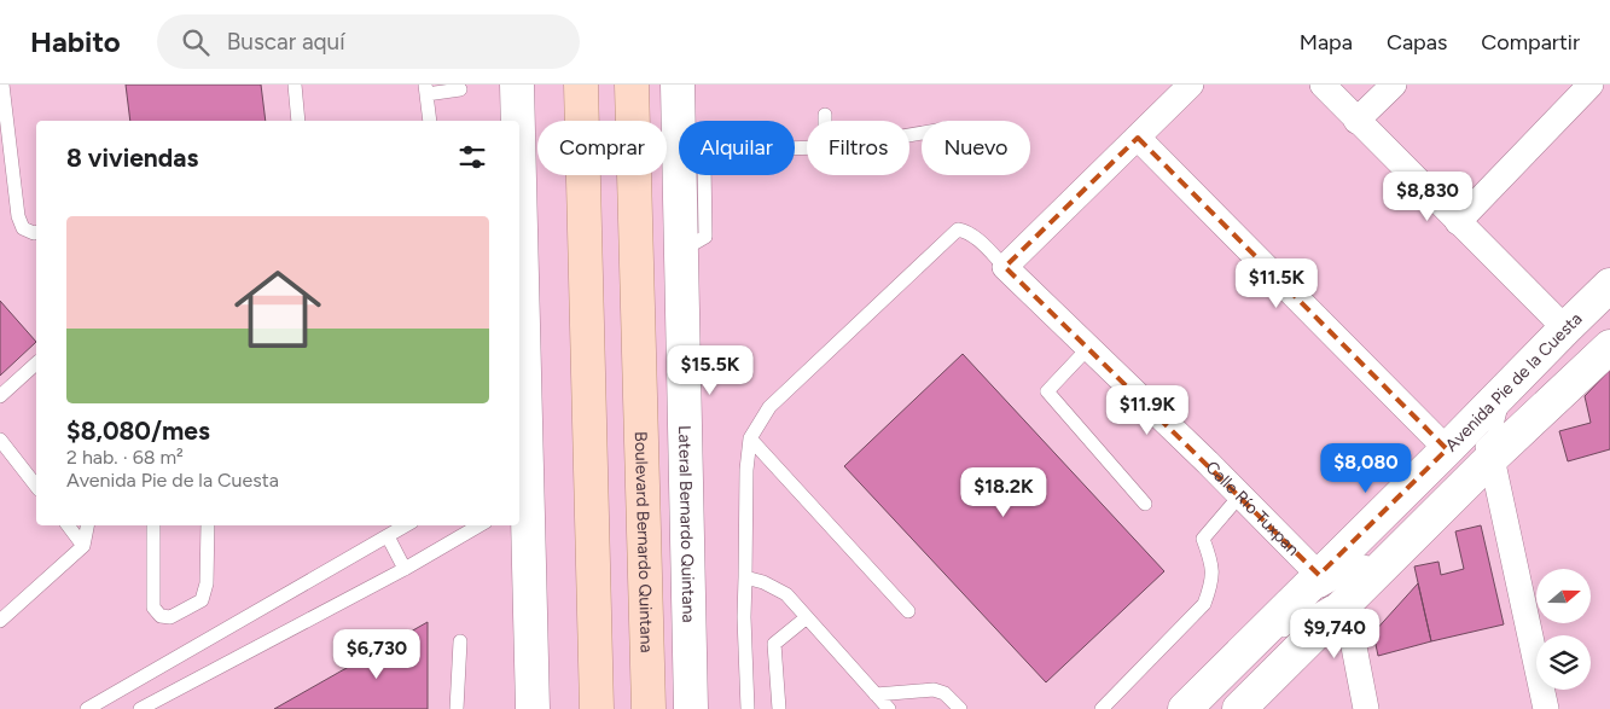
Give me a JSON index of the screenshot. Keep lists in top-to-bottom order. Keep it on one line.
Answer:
{"streets":{"main road":["Boulevard Bernardo Quintana"],"street":["Avenida Pie de la Cuesta","Calle Río Tuxpan","Lateral Bernardo Quintana"]},"crossings":[["Avenida Pie de la Cuesta","Calle Río Tuxpan"]],"north":"right","page":{"header":"Habito","search":"Buscar aquí","nav":["Mapa","Capas","Compartir"],"chip":["Comprar","Alquilar","Filtros","Nuevo"],"heading":"8 viviendas","price":["$8,830","$11.5K","$15.5K","$11.9K","$8,080","$18.2K","$9,740","$6,730"],"list":[{"name":"$8,080/mes","note":"2 hab. · 68 m² · Avenida Pie de la Cuesta"}]}}
